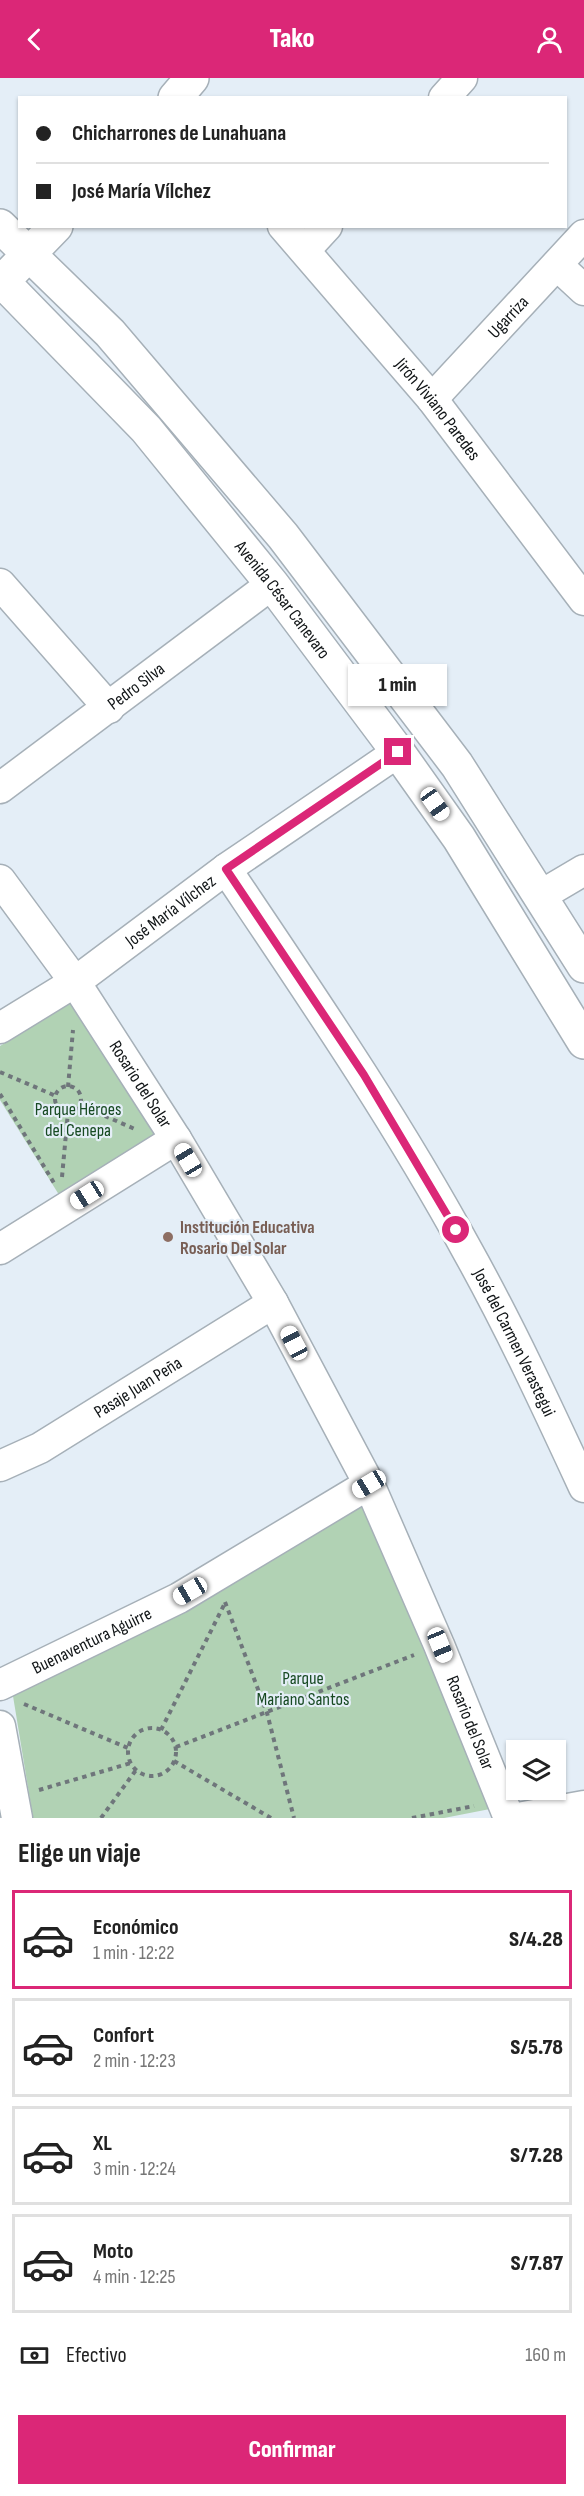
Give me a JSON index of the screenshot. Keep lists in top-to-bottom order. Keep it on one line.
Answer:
{"streets":{"main road":["Avenida César Canevaro"],"street":["Ugarriza","Jirón Viviano Paredes","Pedro Silva","José María Vílchez","Rosario del Solar","José del Carmen Verastegui","Pasaje Juan Peña","Buenaventura Aguirre"]},"crossings":[["Ugarriza","Jirón Viviano Paredes"],["Avenida César Canevaro","Pedro Silva"],["Avenida César Canevaro","José María Vílchez"],["José María Vílchez","Rosario del Solar"],["José María Vílchez","José del Carmen Verastegui"],["Rosario del Solar","Pasaje Juan Peña"],["Rosario del Solar","Buenaventura Aguirre"]],"parks":["Parque Héroes del Cenepa","Parque Mariano Santos"],"places":["Institución Educativa Rosario Del Solar"],"page":{"header":"Tako","banner":["Chicharrones de Lunahuana","José María Vílchez"],"bubble":"1 min","heading":"Elige un viaje","list":[{"name":"Económico","note":"1 min · 12:22","value":"S/4.28"},{"name":"Confort","note":"2 min · 12:23","value":"S/5.78"},{"name":"XL","note":"3 min · 12:24","value":"S/7.28"},{"name":"Moto","note":"4 min · 12:25","value":"S/7.87"}],"pay":["Efectivo","160 m"],"buttons":"Confirmar"}}
